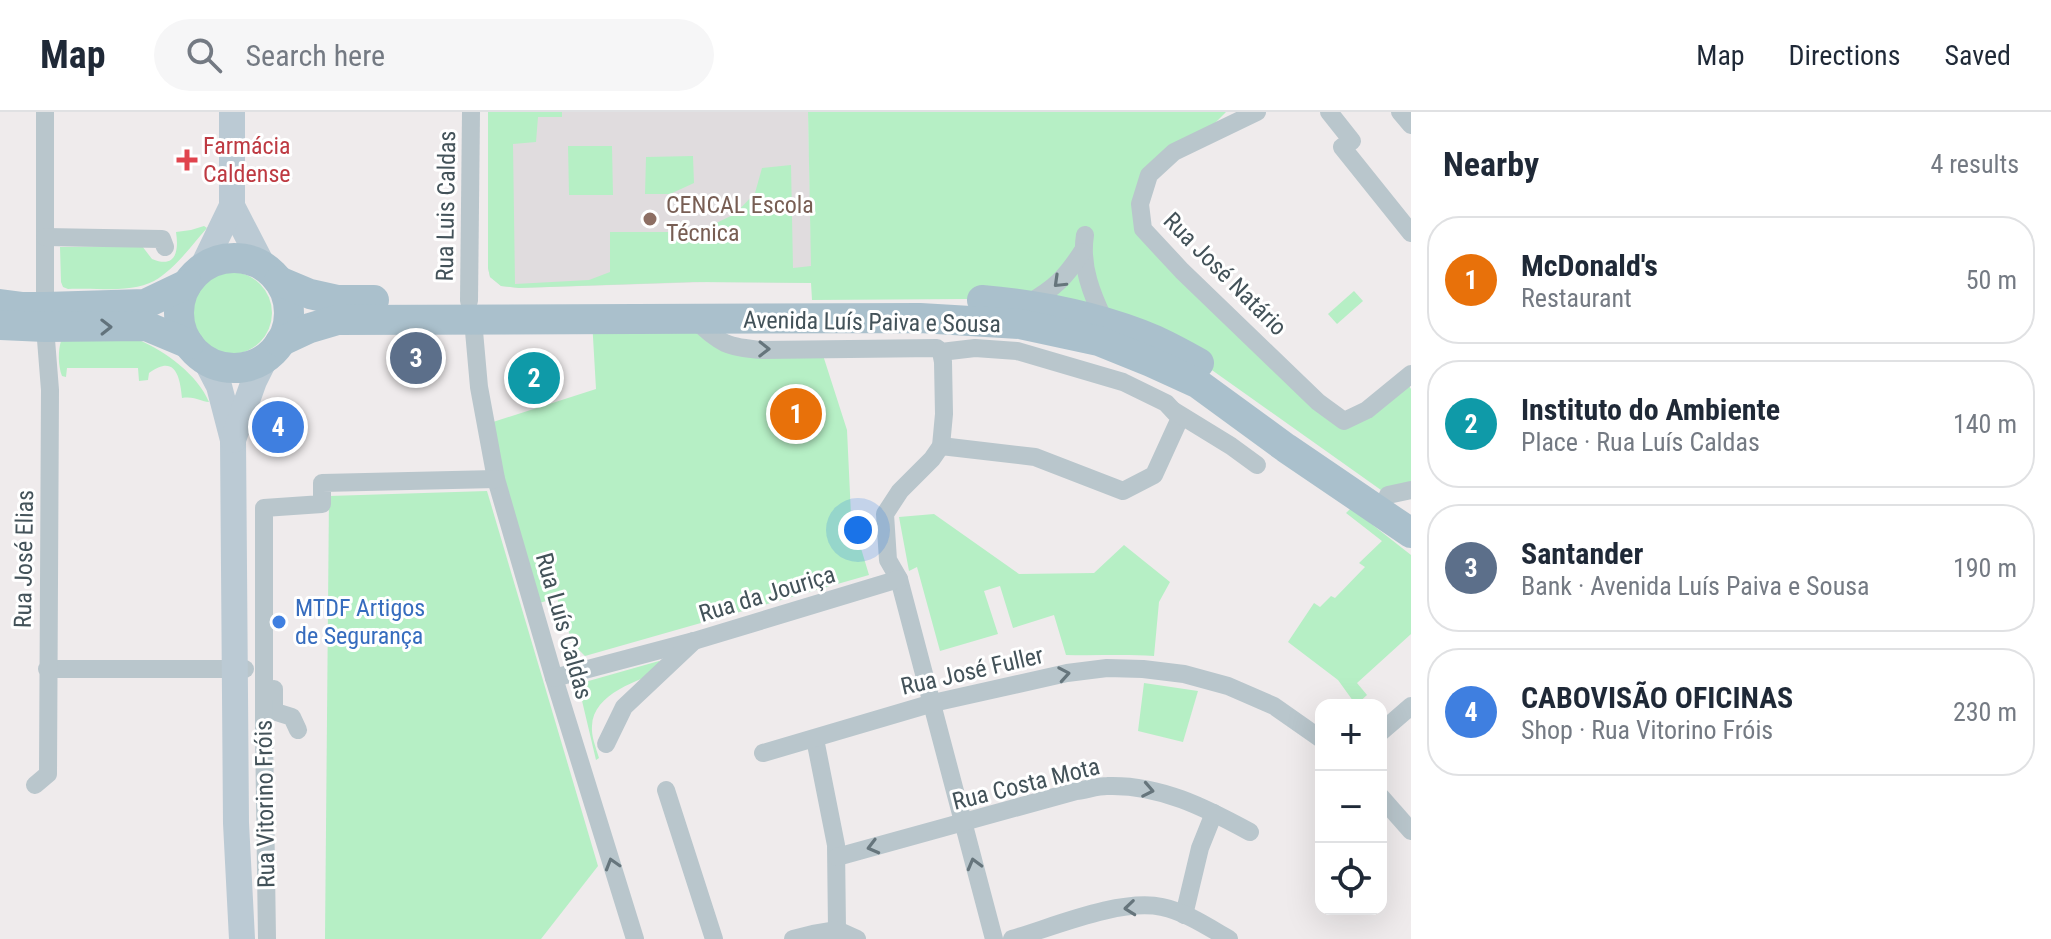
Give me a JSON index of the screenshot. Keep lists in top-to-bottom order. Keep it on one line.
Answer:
{"streets":{"main road":["Avenida Luís Paiva e Sousa","Rua Vitorino Fróis"],"street":["Rua Luis Caldas","Rua José Natário","Rua José Elias","Rua da Jouriça","Rua Luís Caldas","Rua José Fuller","Rua Costa Mota"]},"crossings":[["Rua Luis Caldas","Avenida Luís Paiva e Sousa"],["Rua Luis Caldas","Rua Luís Caldas"],["Avenida Luís Paiva e Sousa","Rua Luís Caldas"],["Avenida Luís Paiva e Sousa","Rua Vitorino Fróis"],["Rua da Jouriça","Rua Luís Caldas"]],"one_way":["Rua José Fuller"],"places":{"health":["Farmácia Caldense"],"other":["CENCAL Escola Técnica","MTDF Artigos de Segurança"]},"page":{"header":"Map","search":"Search here","nav":["Map","Directions","Saved"],"heading":["Nearby","4 results"],"list":[{"mark":"1","name":"McDonald's","note":"Restaurant","value":"50 m"},{"mark":"2","name":"Instituto do Ambiente","note":"Place · Rua Luís Caldas","value":"140 m"},{"mark":"3","name":"Santander","note":"Bank · Avenida Luís Paiva e Sousa","value":"190 m"},{"mark":"4","name":"CABOVISÃO OFICINAS","note":"Shop · Rua Vitorino Fróis","value":"230 m"}],"pins":["3","2","1","4"],"map_buttons":["+","−"]}}
